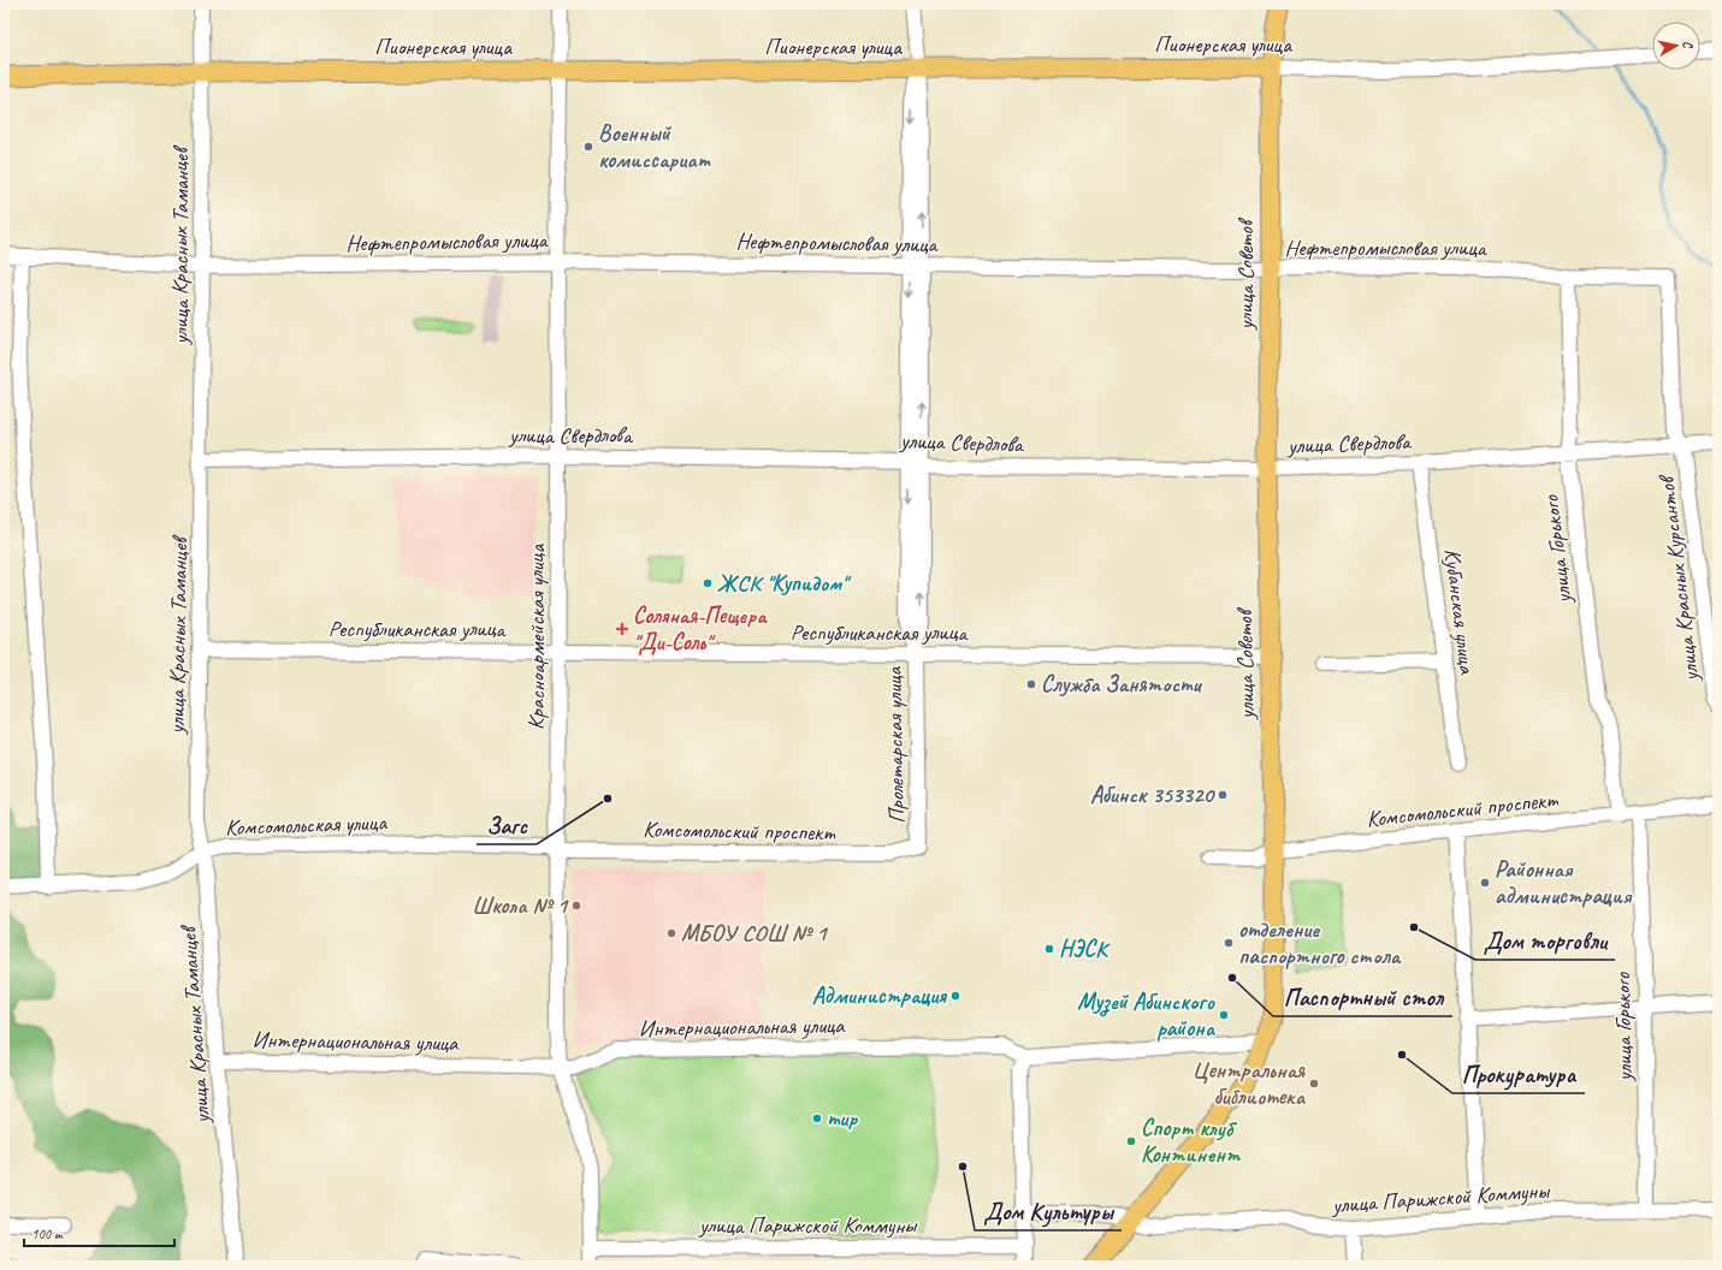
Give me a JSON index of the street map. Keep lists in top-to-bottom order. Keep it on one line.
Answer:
{"streets":{"main road":["Пионерская улица","улица Советов"],"street":["Нефтепромысловая улица","улица Красных Таманцев","улица Свердлова","улица Горького","улица Красных Курсантов","Кубанская улица","Республиканская улица","Красноармейская улица","Пролетарская улица","Комсомольский проспект","Комсомольская улица","Интернациональная улица","улица Парижской Коммуны"]},"crossings":[["Пионерская улица","улица Красных Таманцев"],["Пионерская улица","улица Советов"],["Пионерская улица","Красноармейская улица"],["Пионерская улица","Пролетарская улица"],["Нефтепромысловая улица","улица Красных Таманцев"],["Нефтепромысловая улица","улица Советов"],["Нефтепромысловая улица","улица Горького"],["Нефтепромысловая улица","улица Красных Курсантов"],["Нефтепромысловая улица","Красноармейская улица"],["Нефтепромысловая улица","Пролетарская улица"],["улица Красных Таманцев","улица Свердлова"],["улица Красных Таманцев","Республиканская улица"],["улица Красных Таманцев","Комсомольская улица"],["улица Красных Таманцев","Интернациональная улица"],["улица Советов","улица Свердлова"],["улица Советов","Республиканская улица"],["улица Советов","Комсомольский проспект"],["улица Советов","улица Парижской Коммуны"],["улица Свердлова","улица Горького"],["улица Свердлова","улица Красных Курсантов"],["улица Свердлова","Кубанская улица"],["улица Свердлова","Красноармейская улица"],["улица Свердлова","Пролетарская улица"],["улица Горького","Комсомольский проспект"],["улица Горького","улица Парижской Коммуны"],["Республиканская улица","Красноармейская улица"],["Республиканская улица","Пролетарская улица"],["Красноармейская улица","Комсомольский проспект"],["Красноармейская улица","Комсомольская улица"],["Красноармейская улица","Интернациональная улица"],["Красноармейская улица","улица Парижской Коммуны"],["Пролетарская улица","Комсомольский проспект"],["Комсомольский проспект","Комсомольская улица"]],"places":{"other":["Военный комиссариат","ЖСК \"Купидом\"","Служба Занятости","Абинск 353320","Загс","Районная администрация","Школа № 1","Дом торговли","МБОУ СОШ № 1","отделение паспортного стола","НЭСК","Паспортный стол","Администрация","Музей Абинского района","Прокуратура","Центральная библиотека","тир","Спорт клуб Континент","Дом Культуры"],"health":["Соляная-Пещера \"Ди-Соль\""]},"scale_bar":"100 m","north":"right"}
